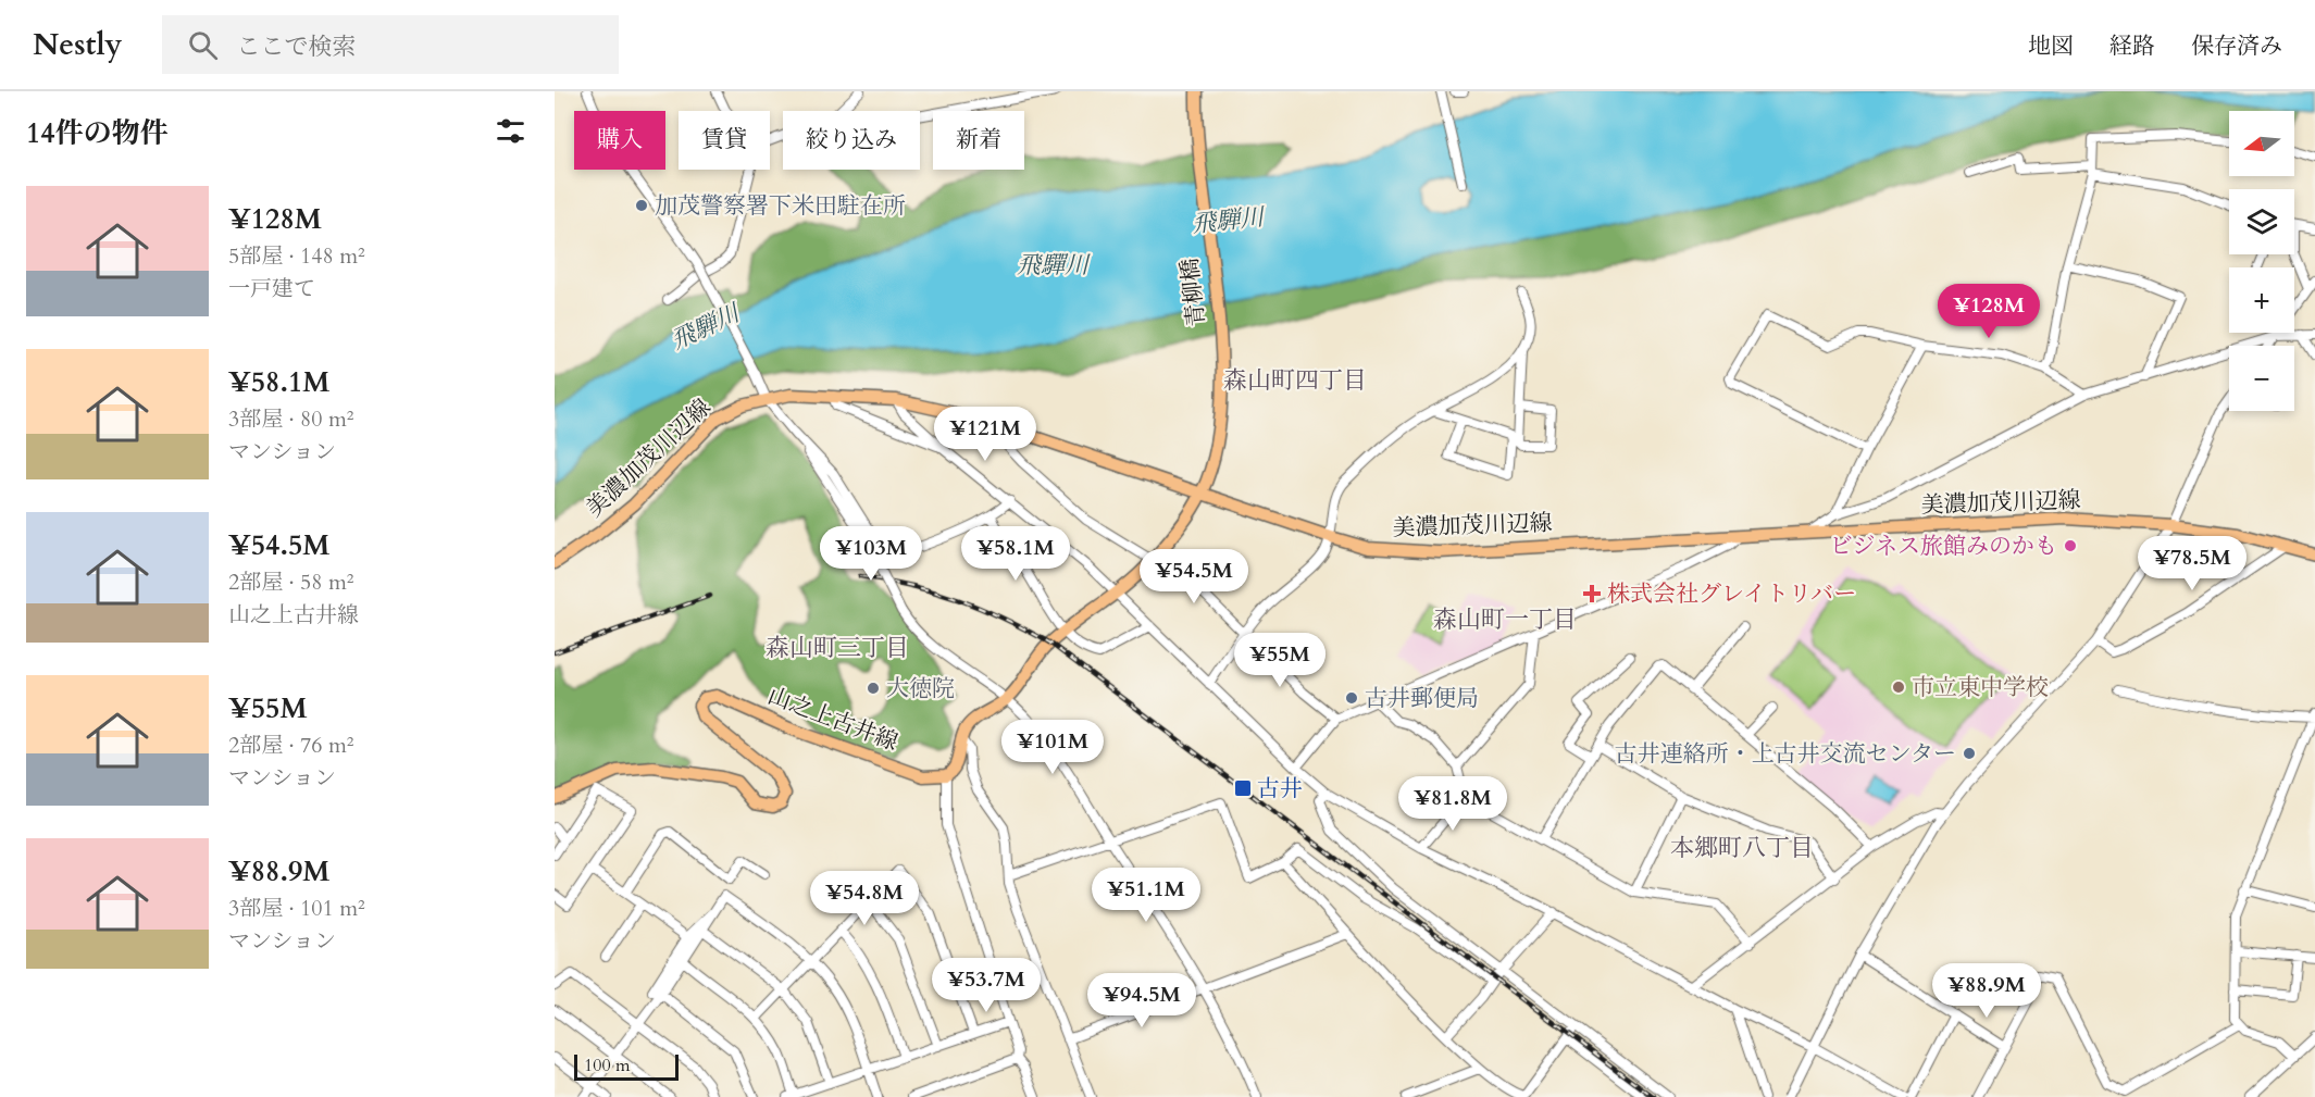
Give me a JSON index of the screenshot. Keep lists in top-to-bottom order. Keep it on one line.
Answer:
{"streets":{"main road":["青柳橋","美濃加茂川辺線","山之上古井線"]},"crossings":[["青柳橋","美濃加茂川辺線"]],"districts":["森山町四丁目","森山町一丁目","森山町三丁目","本郷町八丁目"],"water":["飛騨川","飛驒川"],"places":{"other":["加茂警察署下米田駐在所","ビジネス旅館みのかも","市立東中学校","大徳院","古井郵便局","古井連絡所・上古井交流センター"],"health":["株式会社グレイトリバー"],"transit":["古井"]},"scale_bar":"100 m","north":"left","page":{"header":"Nestly","search":"ここで検索","nav":["地図","経路","保存済み"],"heading":"14件の物件","map_buttons":["+","−"],"chip":["購入","賃貸","絞り込み","新着"],"list":[{"name":"¥128M","note":"5部屋 · 148 m² · 一戸建て"},{"name":"¥58.1M","note":"3部屋 · 80 m² · マンション"},{"name":"¥54.5M","note":"2部屋 · 58 m² · 山之上古井線"},{"name":"¥55M","note":"2部屋 · 76 m² · マンション"},{"name":"¥88.9M","note":"3部屋 · 101 m² · マンション"}],"price":["¥128M","¥121M","¥103M","¥58.1M","¥78.5M","¥54.5M","¥55M","¥101M","¥81.8M","¥51.1M","¥54.8M","¥53.7M","¥88.9M","¥94.5M"],"scale":"100 m"}}
